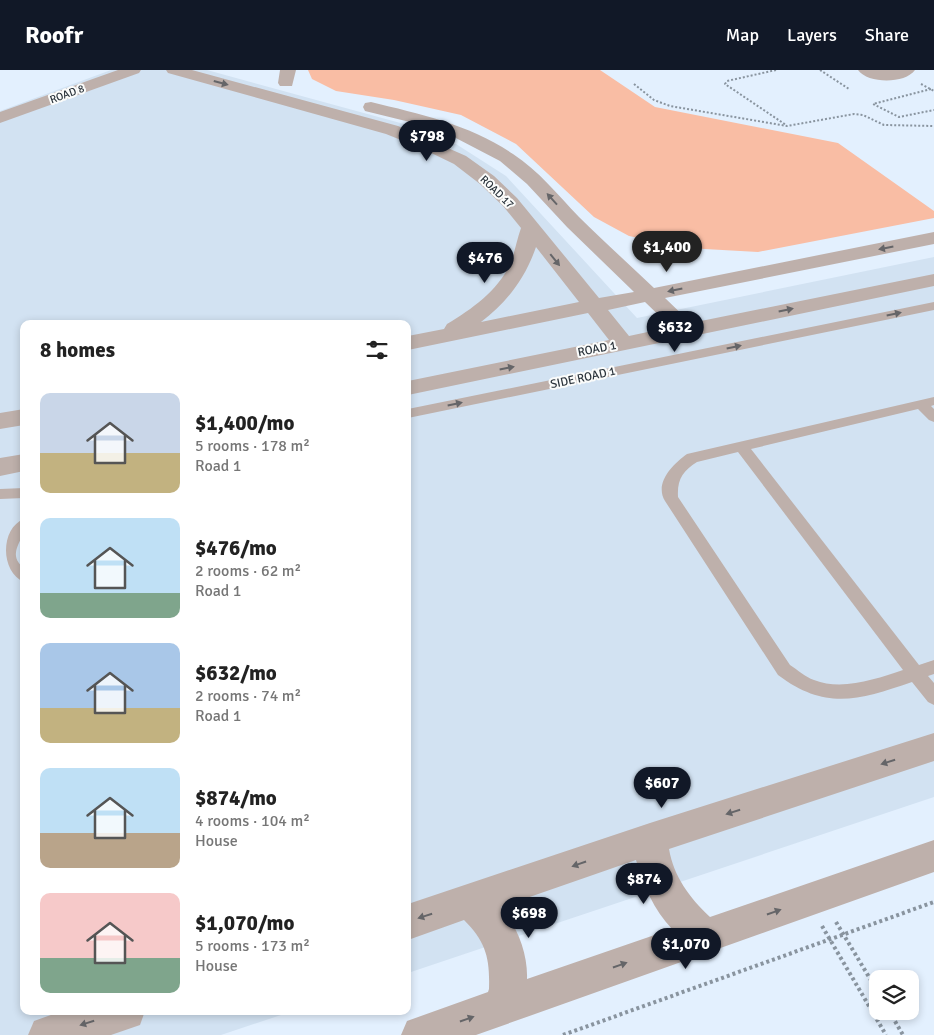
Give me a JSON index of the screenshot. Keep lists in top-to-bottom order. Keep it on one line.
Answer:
{"streets":{"street":["ROAD 8","ROAD 17","ROAD 1"],"lane":["SIDE ROAD 1"]},"crossings":[["ROAD 17","ROAD 1"]],"page":{"header":"Roofr","nav":["Map","Layers","Share"],"price":["$798","$1,400","$476","$632","$607","$874","$698","$1,070"],"heading":"8 homes","list":[{"name":"$1,400/mo","note":"5 rooms · 178 m² · Road 1"},{"name":"$476/mo","note":"2 rooms · 62 m² · Road 1"},{"name":"$632/mo","note":"2 rooms · 74 m² · Road 1"},{"name":"$874/mo","note":"4 rooms · 104 m² · House"},{"name":"$1,070/mo","note":"5 rooms · 173 m² · House"}]}}
